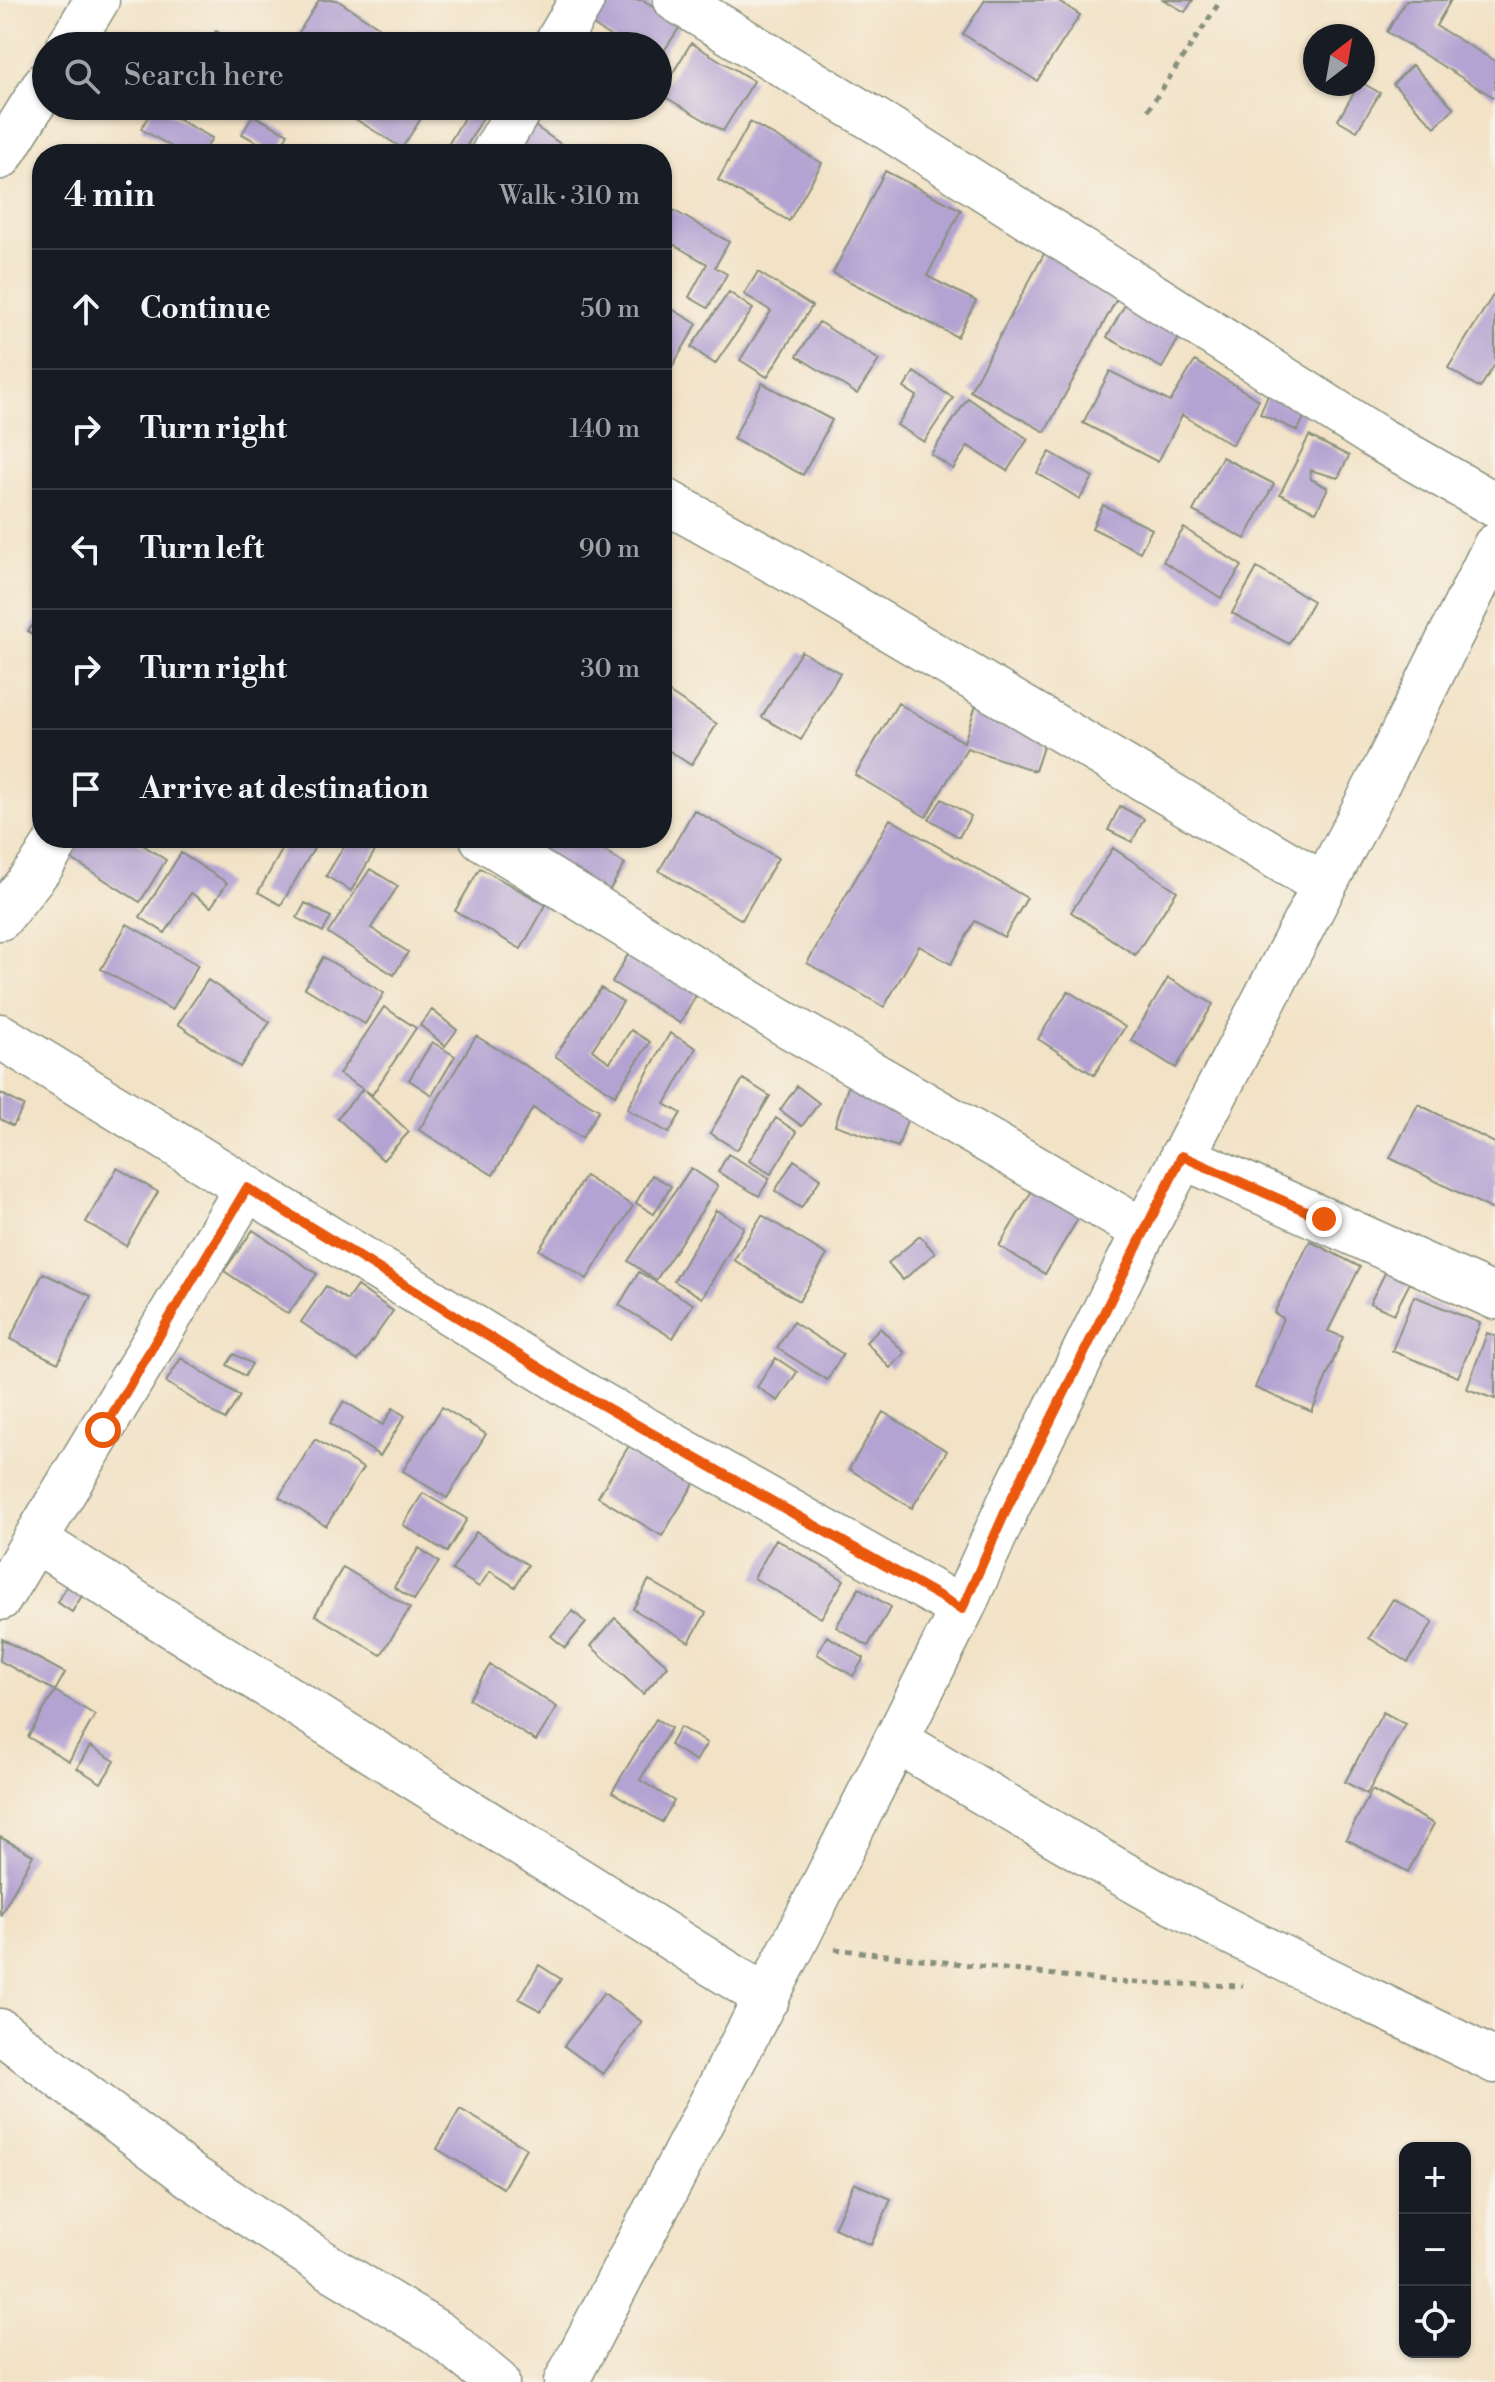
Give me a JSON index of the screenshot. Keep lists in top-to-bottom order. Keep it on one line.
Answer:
{"north":"top right","page":{"search":"Search here","heading":["4 min","Walk · 310 m"],"list":[["Continue","50 m"],["Turn right","140 m"],["Turn left","90 m"],["Turn right","30 m"],"Arrive at destination"],"map_buttons":["+","−"]}}
